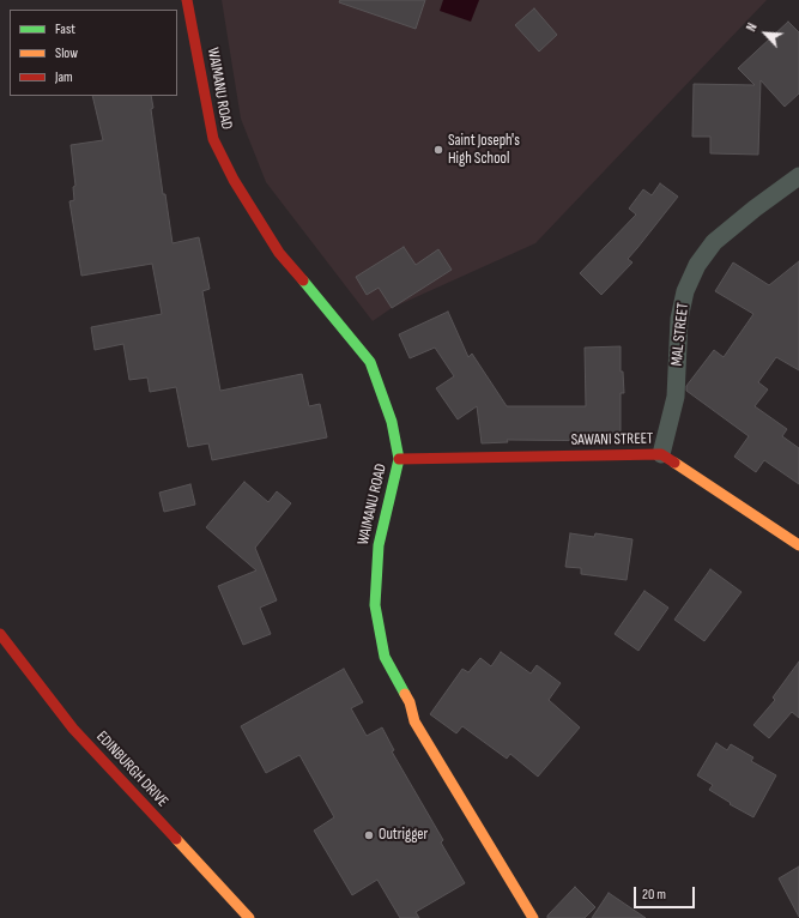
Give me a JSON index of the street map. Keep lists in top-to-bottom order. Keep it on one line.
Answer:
{"streets":{"main road":["WAIMANU ROAD","SAWANI STREET","EDINBURGH DRIVE"],"street":["MAL STREET"]},"crossings":[["WAIMANU ROAD","SAWANI STREET"],["MAL STREET","SAWANI STREET"]],"places":["Saint Joseph's High School","Outrigger"],"legend":["Fast","Slow","Jam"],"scale_bar":"20 m","north":"top left"}
